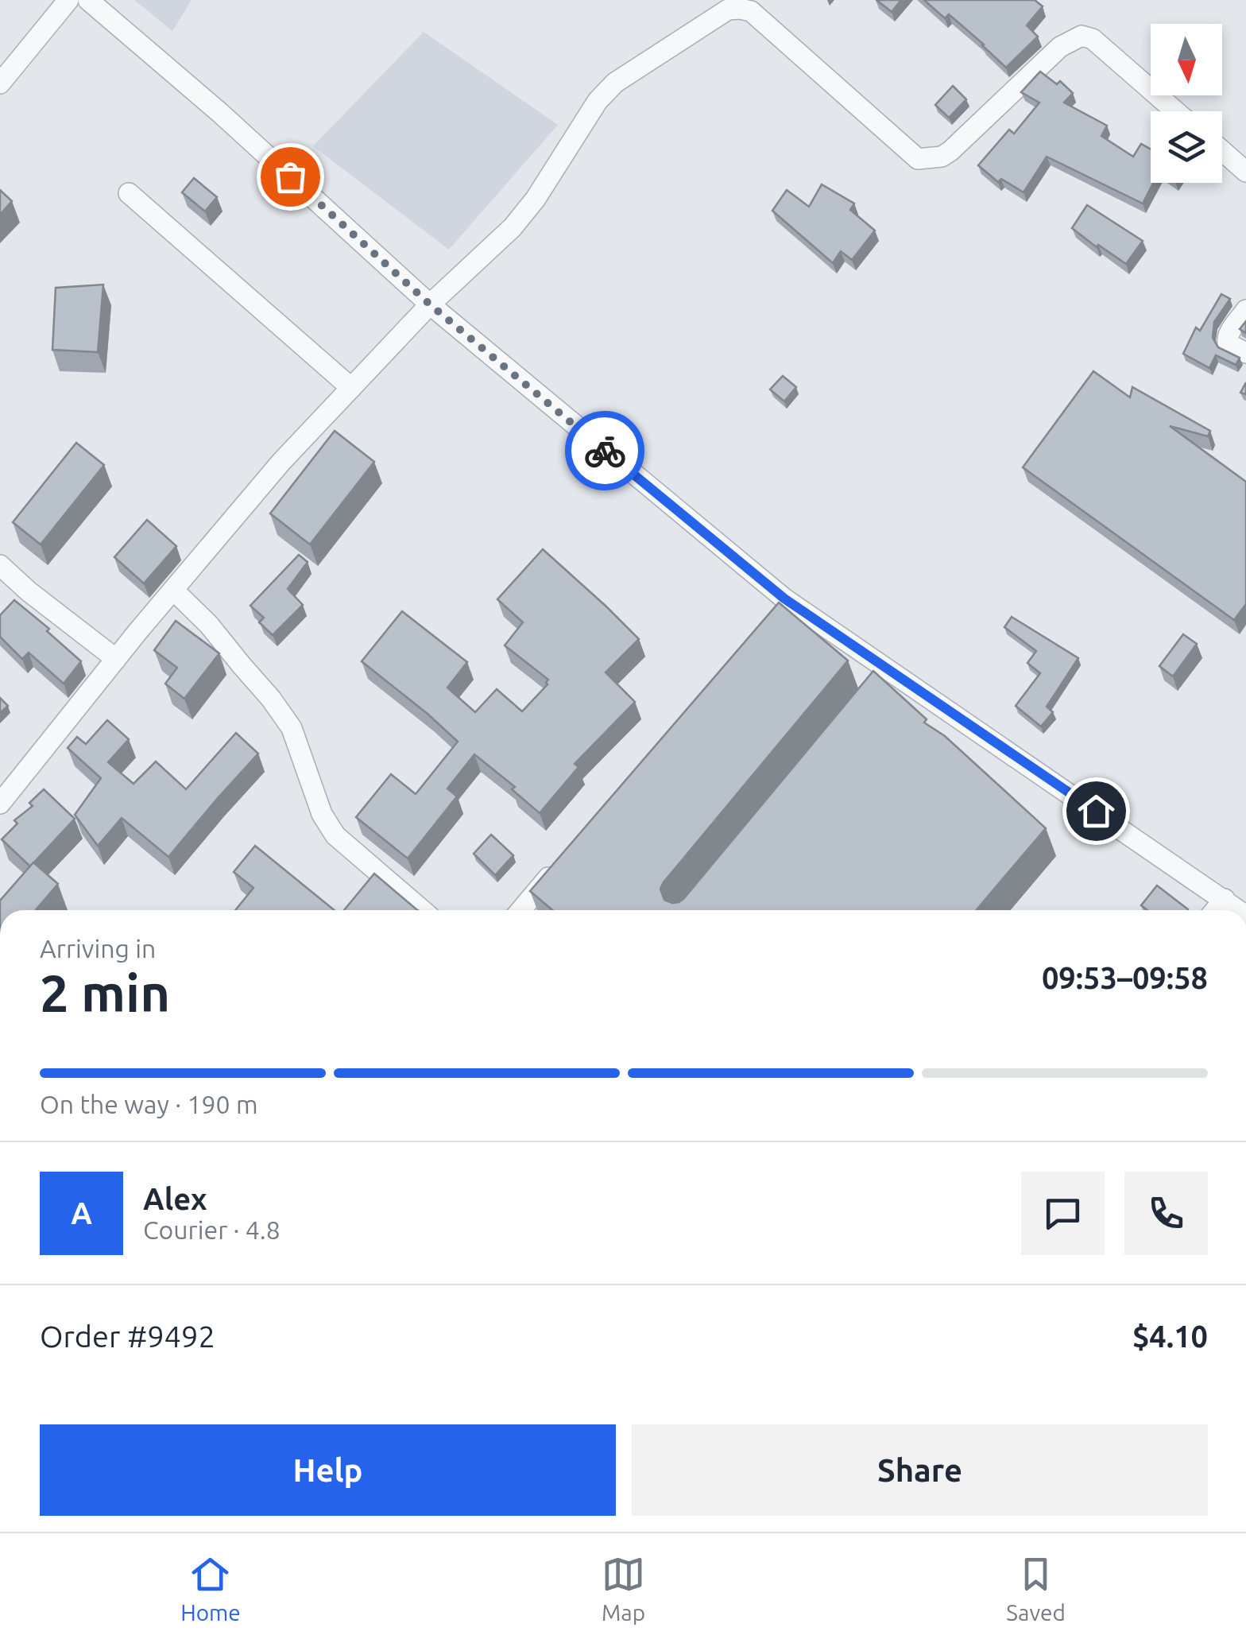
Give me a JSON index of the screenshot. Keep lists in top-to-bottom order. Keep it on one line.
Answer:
{"north":"bottom","page":{"heading":["2 min","Arriving in","09:53–09:58"],"panel":["Alex","Courier · 4.8","Order #9492","$4.10"],"bar":"On the way · 190 m","round":"A","buttons":["Help","Share"],"tabs":["Home","Map","Saved"]}}
